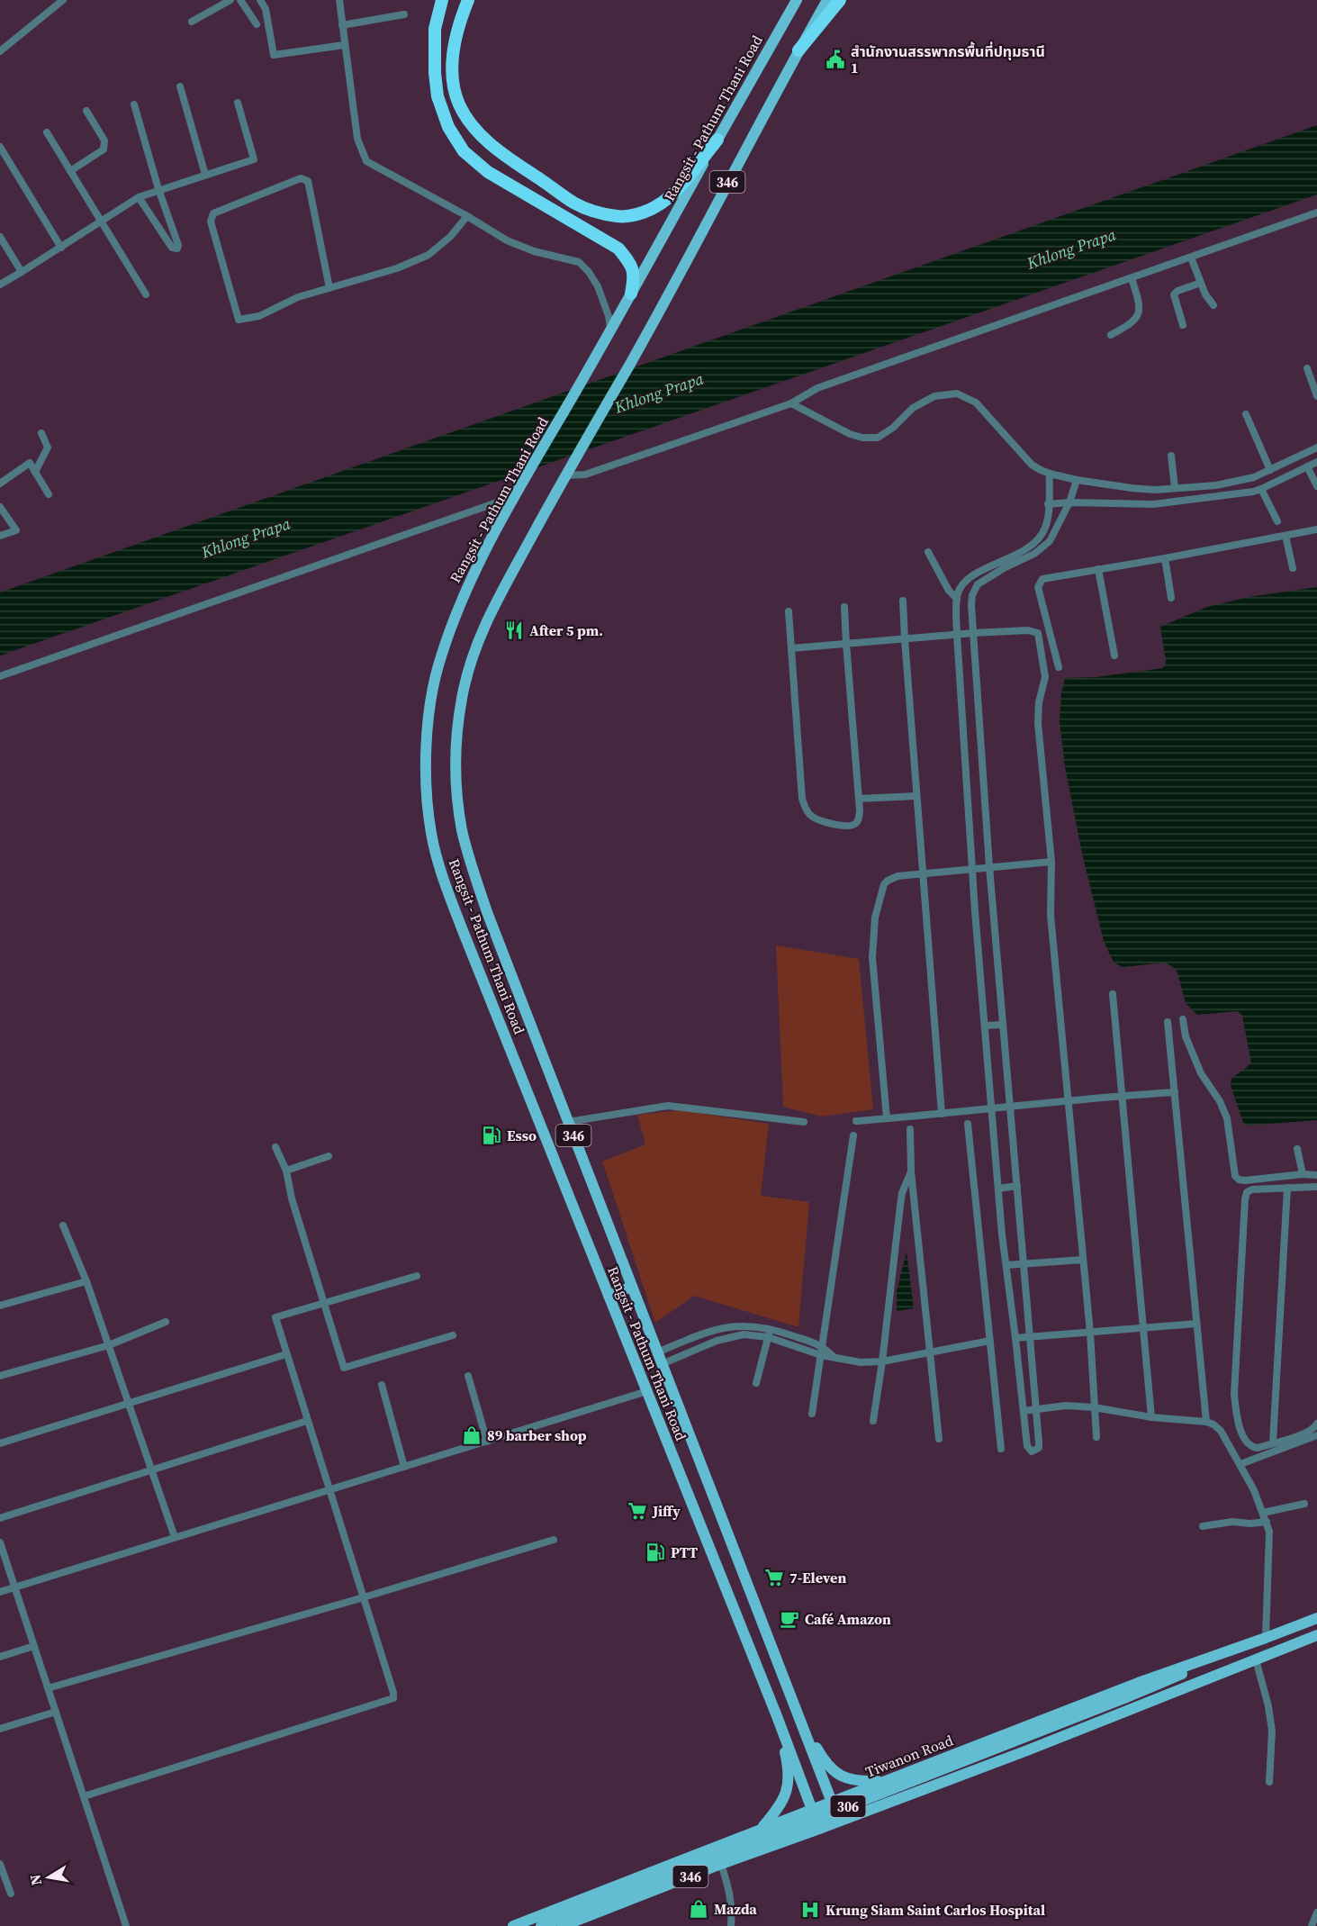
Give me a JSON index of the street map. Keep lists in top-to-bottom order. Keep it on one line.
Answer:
{"streets":{"main road":["Rangsit - Pathum Thani Road","346","Tiwanon Road","306"]},"crossings":[["Rangsit - Pathum Thani Road","346"],["Rangsit - Pathum Thani Road","Tiwanon Road"],["Rangsit - Pathum Thani Road","306"],["346","306"],["Tiwanon Road","306"]],"water":["Khlong Prapa"],"places":{"public building":["สำนักงานสรรพากรพื้นที่ปทุมธานี 1"],"restaurant":["After 5 pm."],"fuel station":["Esso","PTT"],"shop":["89 barber shop","Mazda"],"supermarket":["Jiffy","7-Eleven"],"cafe":["Café Amazon"],"hospital":["Krung Siam Saint Carlos Hospital"]},"north":"left"}
